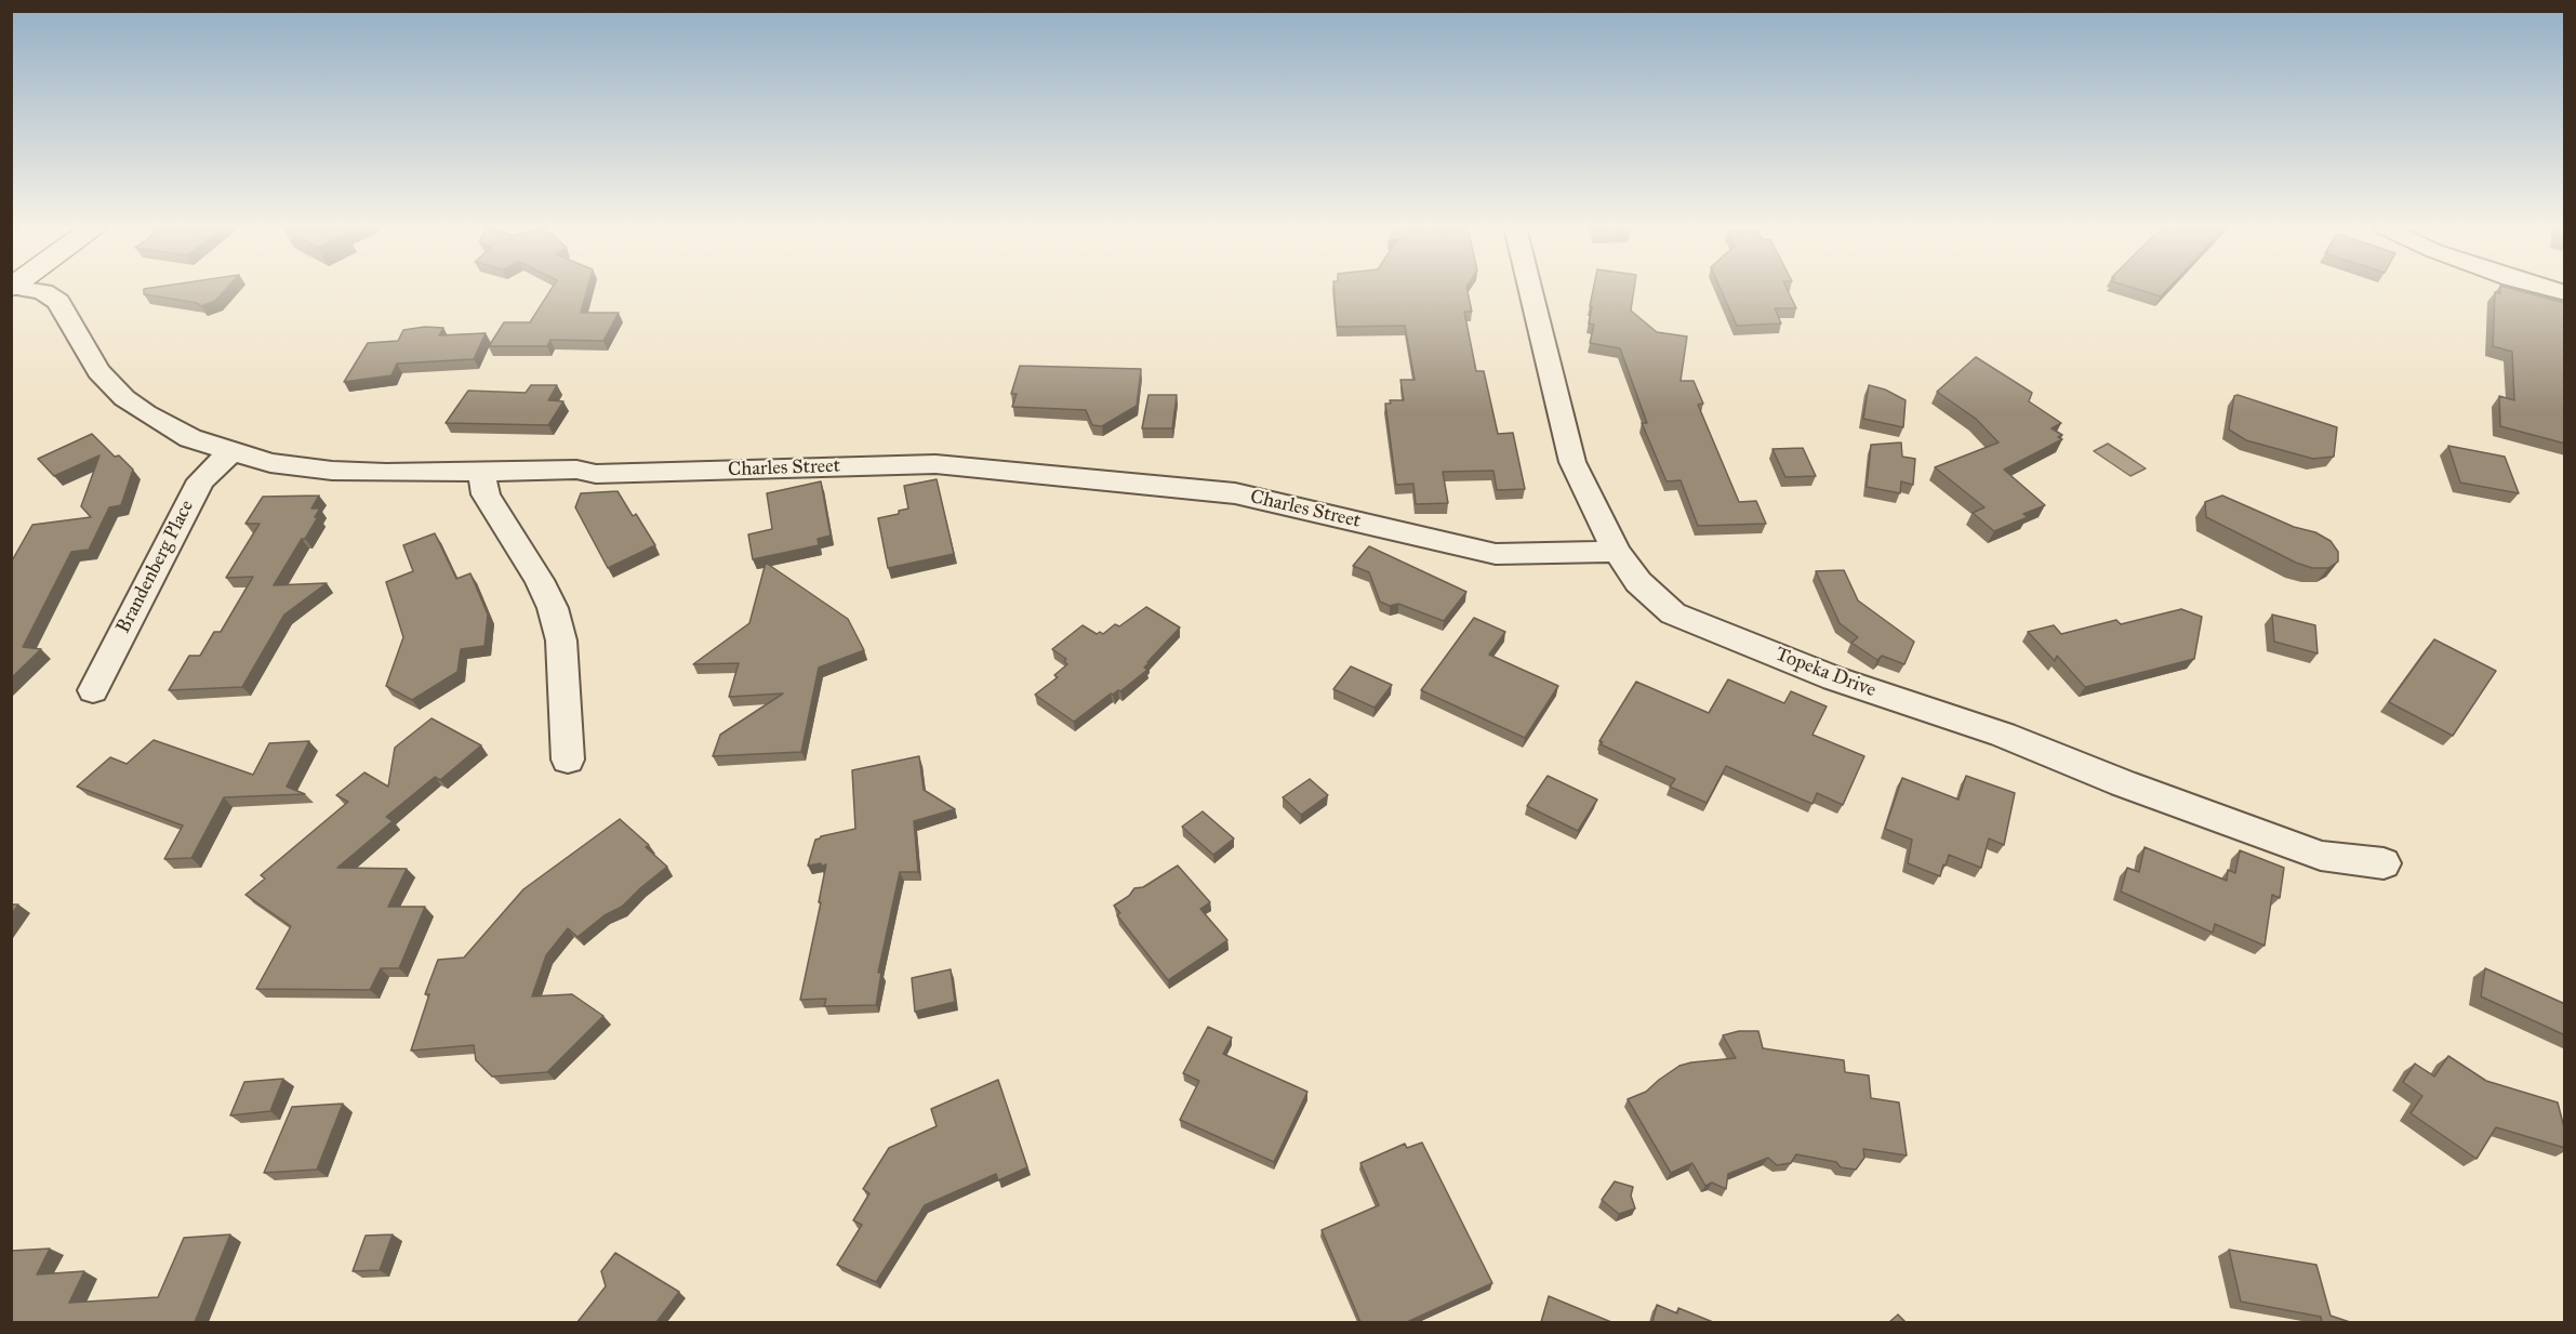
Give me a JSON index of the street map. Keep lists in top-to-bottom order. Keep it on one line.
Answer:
{"streets":{"street":["Charles Street","Brandenberg Place","Topeka Drive"]},"crossings":[["Charles Street","Brandenberg Place"],["Charles Street","Topeka Drive"]]}
